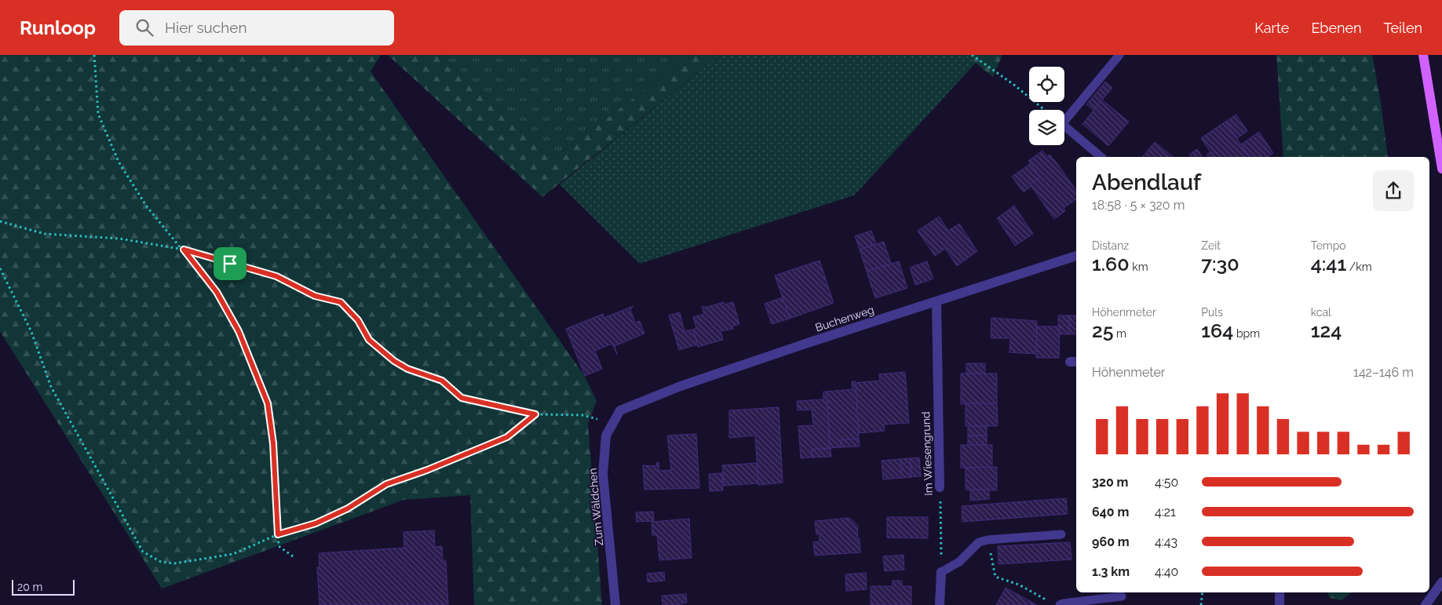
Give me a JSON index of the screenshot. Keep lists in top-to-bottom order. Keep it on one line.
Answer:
{"streets":{"street":["Buchenweg","Im Wiesengrund","Zum Wäldchen"]},"crossings":[["Buchenweg","Im Wiesengrund"],["Buchenweg","Zum Wäldchen"]],"scale_bar":"20 m","page":{"header":"Runloop","search":"Hier suchen","nav":["Karte","Ebenen","Teilen"],"heading":["Abendlauf","18:58 · 5 × 320 m"],"stats":[["Distanz","1.60 km"],["Zeit","7:30"],["Tempo","4:41 /km"],["Höhenmeter","25 m"],["Puls","164 bpm"],["kcal","124"]],"chart":["Höhenmeter","142–146 m"],"list":[{"name":"320 m","note":"4:50"},{"name":"640 m","note":"4:21"},{"name":"960 m","note":"4:43"},{"name":"1.3 km","note":"4:40"}],"scale":"20 m"}}
